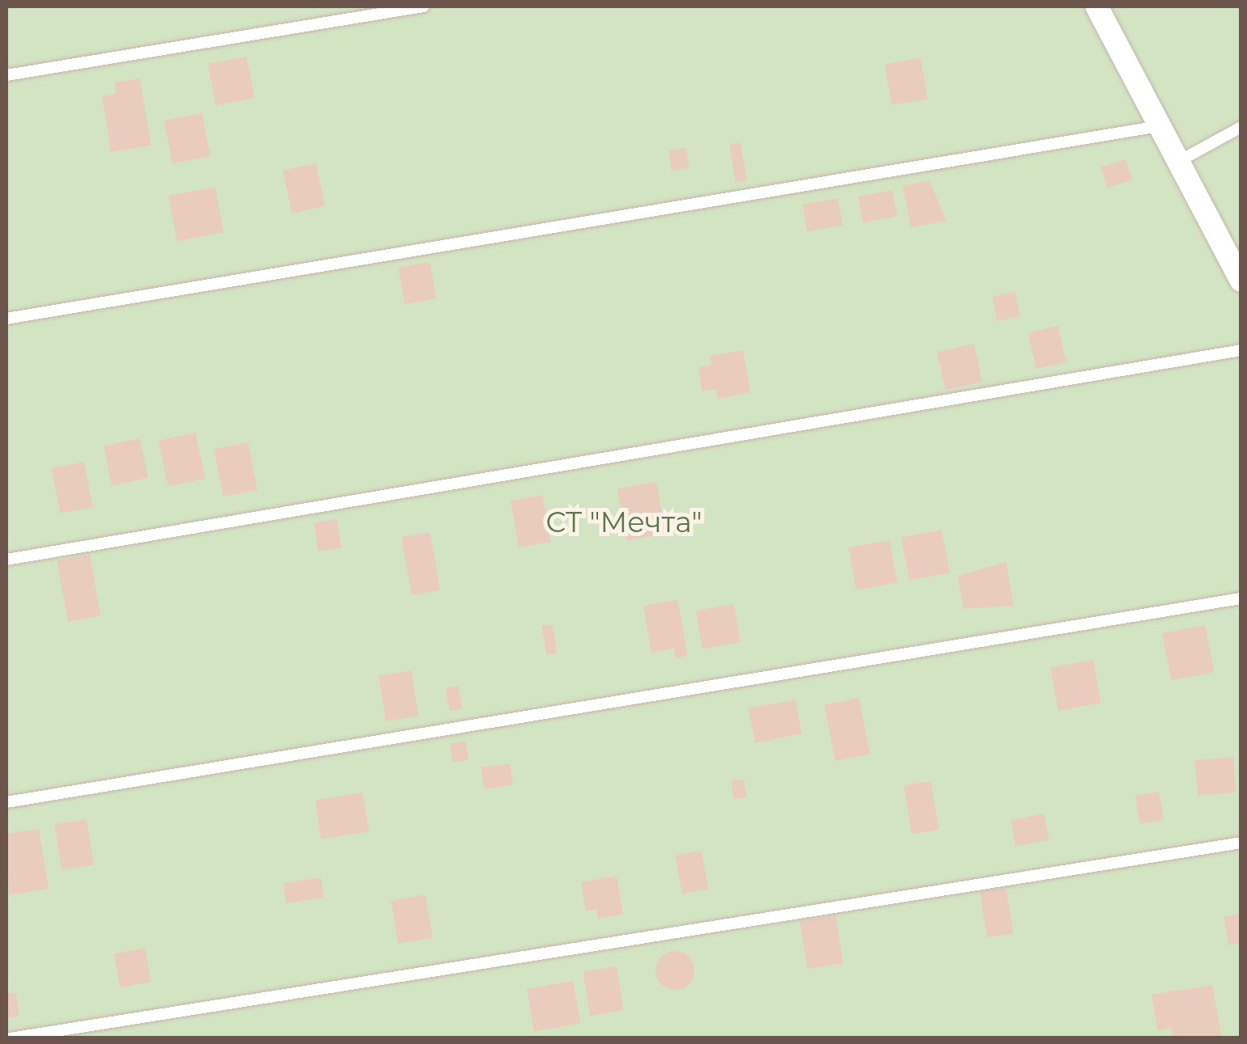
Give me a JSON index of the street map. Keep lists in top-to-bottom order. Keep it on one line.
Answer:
{"parks":["СТ \"Мечта\""]}
